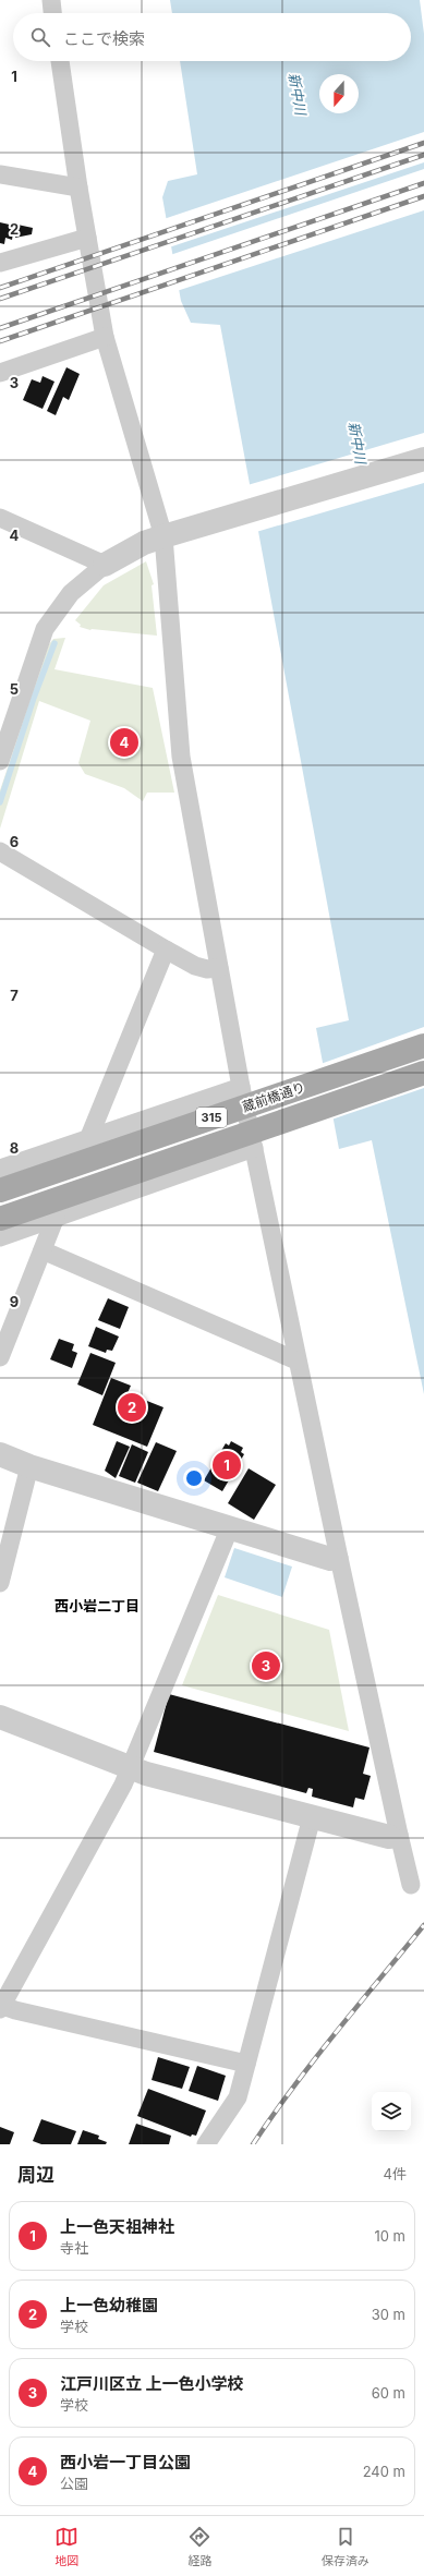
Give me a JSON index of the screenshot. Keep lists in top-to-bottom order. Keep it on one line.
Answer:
{"streets":{"main road":["蔵前橋通り","315"]},"districts":["西小岩二丁目"],"water":["新中川"],"north":"bottom","page":{"search":"ここで検索","pins":["4","2","1","3"],"heading":["周辺","4件"],"list":[{"mark":"1","name":"上一色天祖神社","note":"寺社","value":"10 m"},{"mark":"2","name":"上一色幼稚園","note":"学校","value":"30 m"},{"mark":"3","name":"江戸川区立 上一色小学校","note":"学校","value":"60 m"},{"mark":"4","name":"西小岩一丁目公園","note":"公園","value":"240 m"}],"nav":["地図","経路","保存済み"]},"grid":{"rows":["1","2","3","4","5","6","7","8","9"]}}
